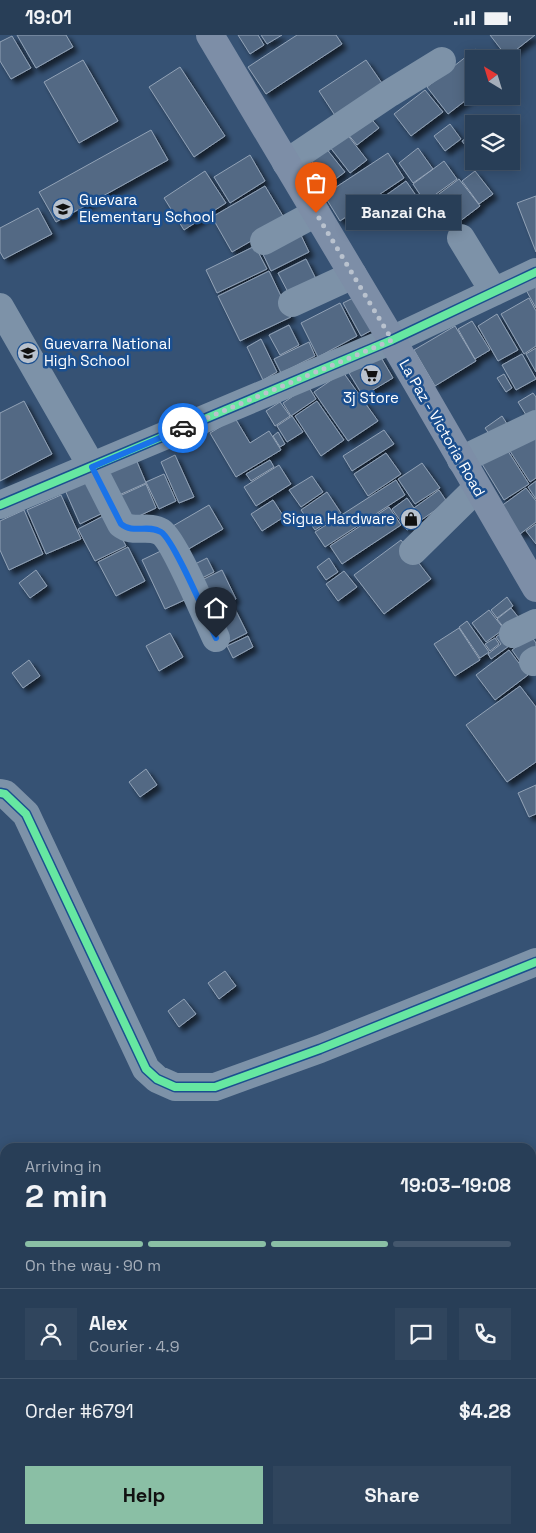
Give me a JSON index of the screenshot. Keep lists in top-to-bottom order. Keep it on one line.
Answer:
{"streets":{"main road":["La Paz - Victoria Road"]},"places":{"school or university":["Guevara Elementary School","Guevarra National High School"],"other":["Banzai Cha"],"supermarket":["3j Store"],"shop":["Sigua Hardware"]},"north":"top left","page":{"status":"19:01","bubble":"Banzai Cha","heading":["2 min","Arriving in","19:03–19:08"],"panel":["Alex","Courier · 4.9","Order #6791","$4.28"],"bar":"On the way · 90 m","buttons":["Help","Share"]}}
